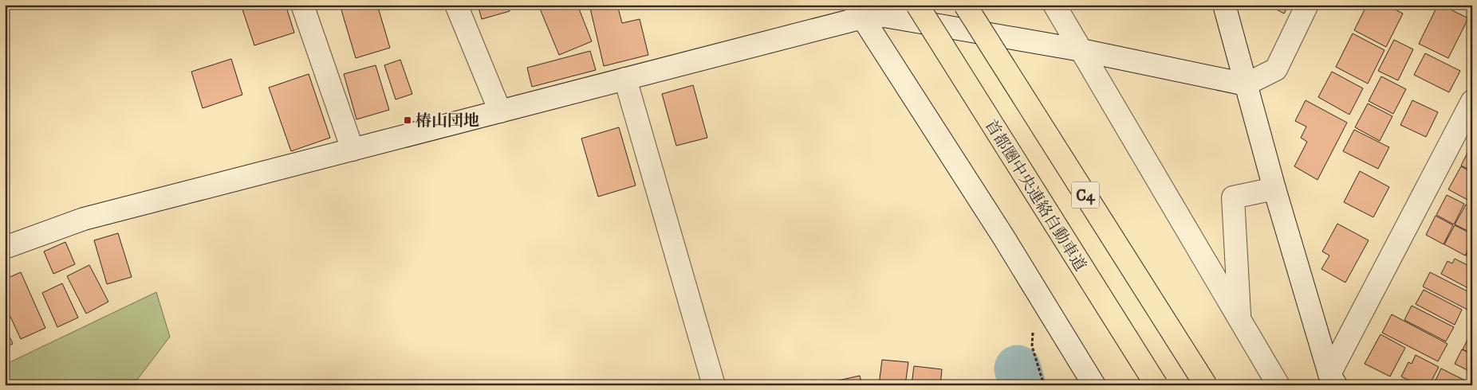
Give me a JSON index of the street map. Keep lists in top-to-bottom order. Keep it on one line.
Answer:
{"streets":{"highway":["首都圏中央連絡自動車道","C4"]},"places":{"transit":["椿山団地"]}}
